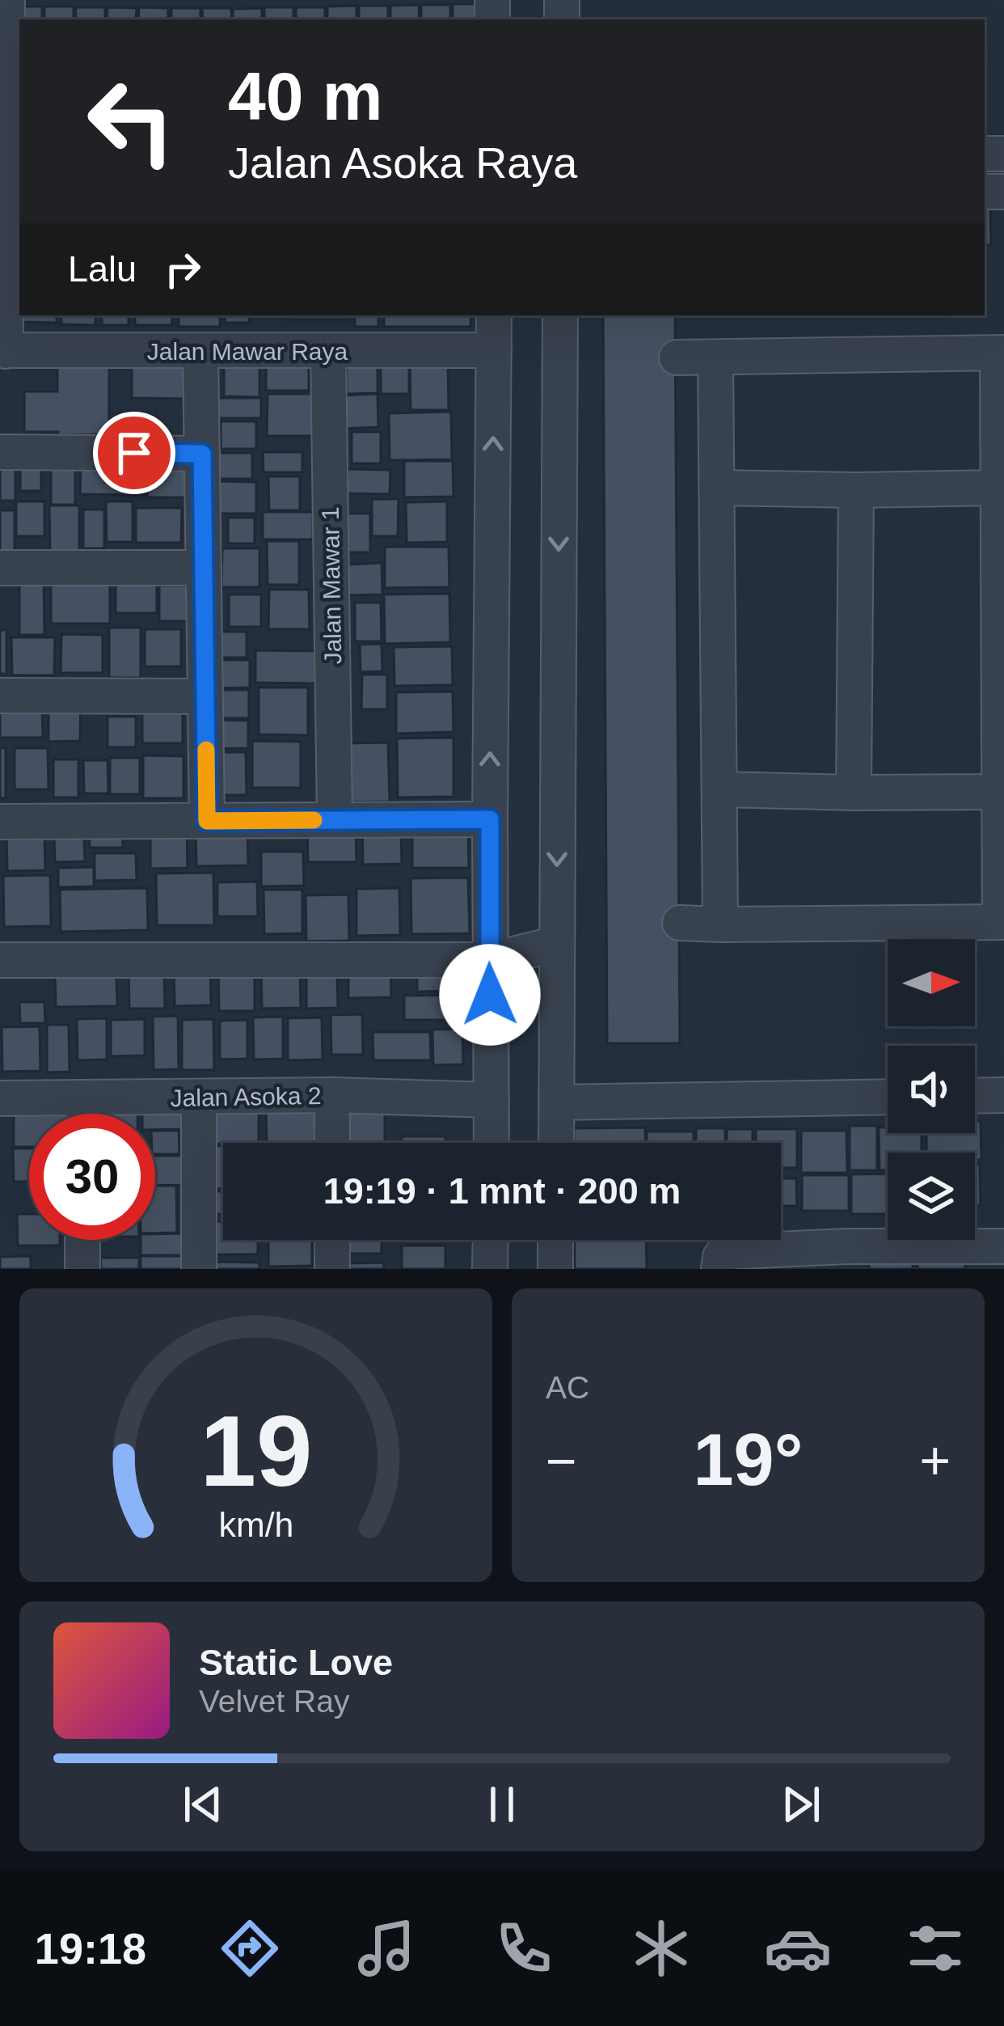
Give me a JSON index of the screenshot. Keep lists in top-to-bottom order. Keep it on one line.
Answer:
{"streets":{"street":["Jalan Mawar Raya","Jalan Mawar 1","Jalan Asoka 2"]},"crossings":[["Jalan Mawar Raya","Jalan Mawar 1"]],"north":"right","page":{"turn":["40 m","Jalan Asoka Raya"],"then":"Lalu","limit":"30","trip":"19:19 · 1 mnt · 200 m","tile":"AC","heat":["−","19°","+"],"song":["Static Love","Velvet Ray"],"tabs":"19:18","gauge":["19","km/h"]}}
